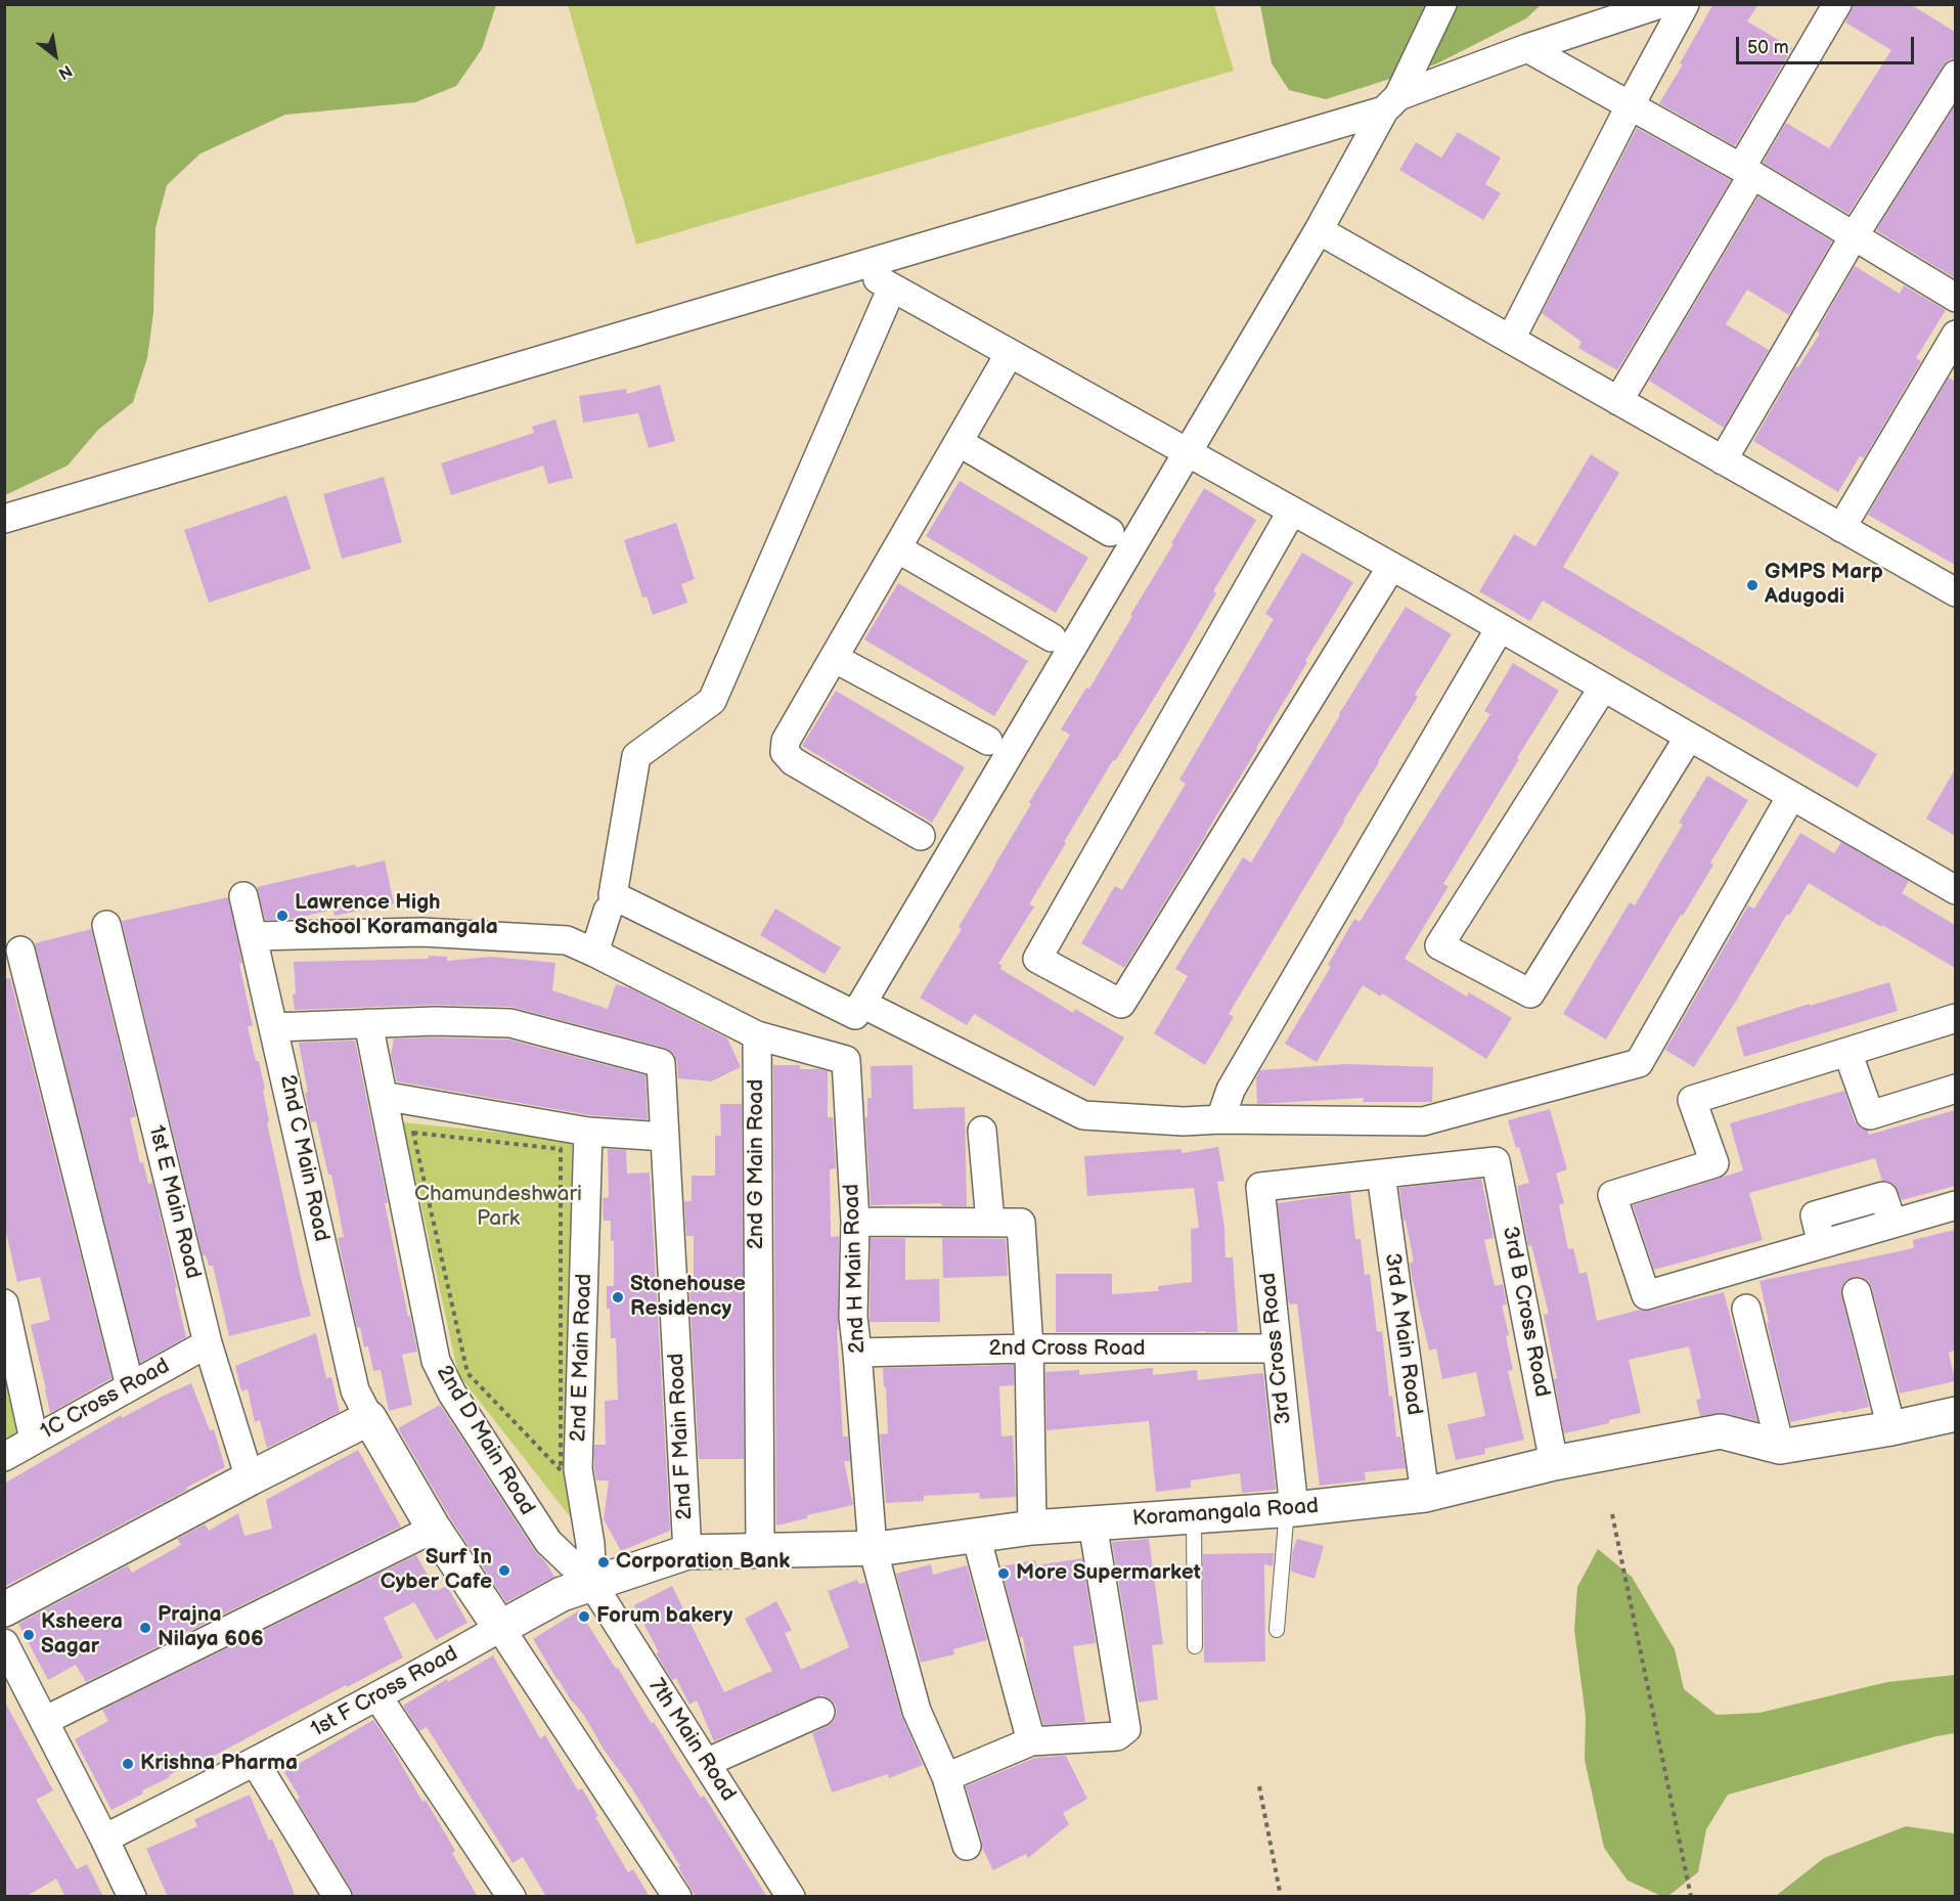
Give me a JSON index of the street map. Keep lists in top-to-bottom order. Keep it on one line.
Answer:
{"streets":{"street":["2nd C Main Road","2nd G Main Road","1st E Main Road","2nd H Main Road","3rd B Cross Road","3rd A Main Road","3rd Cross Road","2nd Cross Road","2nd E Main Road","1C Cross Road","2nd F Main Road","2nd D Main Road","Koramangala Road","1st F Cross Road","7th Main Road"]},"crossings":[["2nd C Main Road","2nd H Main Road"],["2nd G Main Road","2nd H Main Road"],["2nd G Main Road","Koramangala Road"],["1st E Main Road","1C Cross Road"],["2nd H Main Road","2nd Cross Road"],["2nd H Main Road","Koramangala Road"],["3rd B Cross Road","3rd A Main Road"],["3rd B Cross Road","3rd Cross Road"],["3rd B Cross Road","Koramangala Road"],["3rd A Main Road","3rd Cross Road"],["3rd A Main Road","Koramangala Road"],["3rd Cross Road","2nd Cross Road"],["3rd Cross Road","Koramangala Road"],["2nd E Main Road","2nd D Main Road"],["2nd E Main Road","Koramangala Road"],["2nd E Main Road","7th Main Road"],["2nd F Main Road","2nd D Main Road"],["2nd F Main Road","Koramangala Road"],["2nd D Main Road","Koramangala Road"],["2nd D Main Road","7th Main Road"],["Koramangala Road","1st F Cross Road"],["Koramangala Road","7th Main Road"]],"parks":["Chamundeshwari Park"],"places":["GMPS Marp Adugodi","Lawrence High School Koramangala","Stonehouse Residency","Corporation Bank","Surf In Cyber Cafe","More Supermarket","Forum bakery","Prajna Nilaya 606","Ksheera Sagar","Krishna Pharma"],"scale_bar":"50 m","north":"bottom right"}
